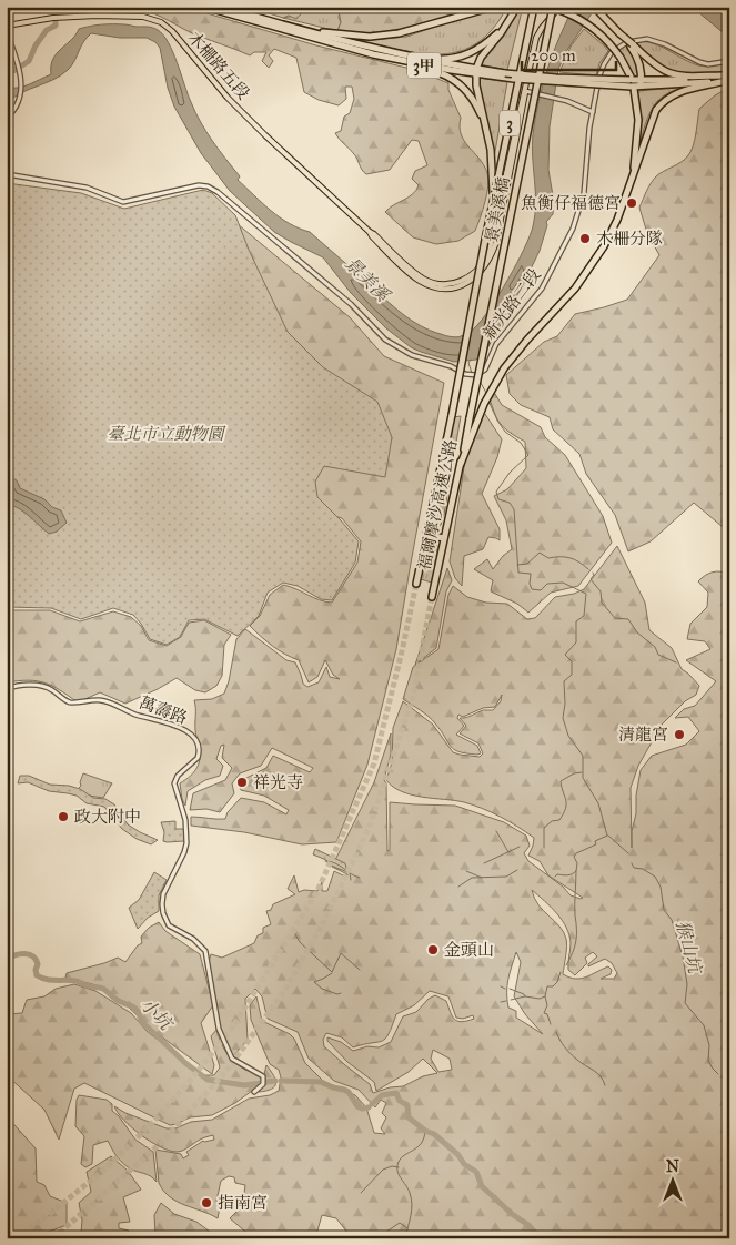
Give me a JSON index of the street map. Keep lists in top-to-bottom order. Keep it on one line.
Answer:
{"streets":{"highway":["3甲","3","景美溪橋","福爾摩沙高速公路"],"main road":["木柵路五段"],"street":["新光路二段","萬壽路"]},"crossings":[["景美溪橋","福爾摩沙高速公路"]],"water":["景美溪","猴山坑","小坑"],"parks":["臺北市立動物園"],"places":["魚衡仔福德宮","木柵分隊","清龍宮","祥光寺","政大附中","金頭山","指南宮"],"scale_bar":"200 m","north":"top"}
